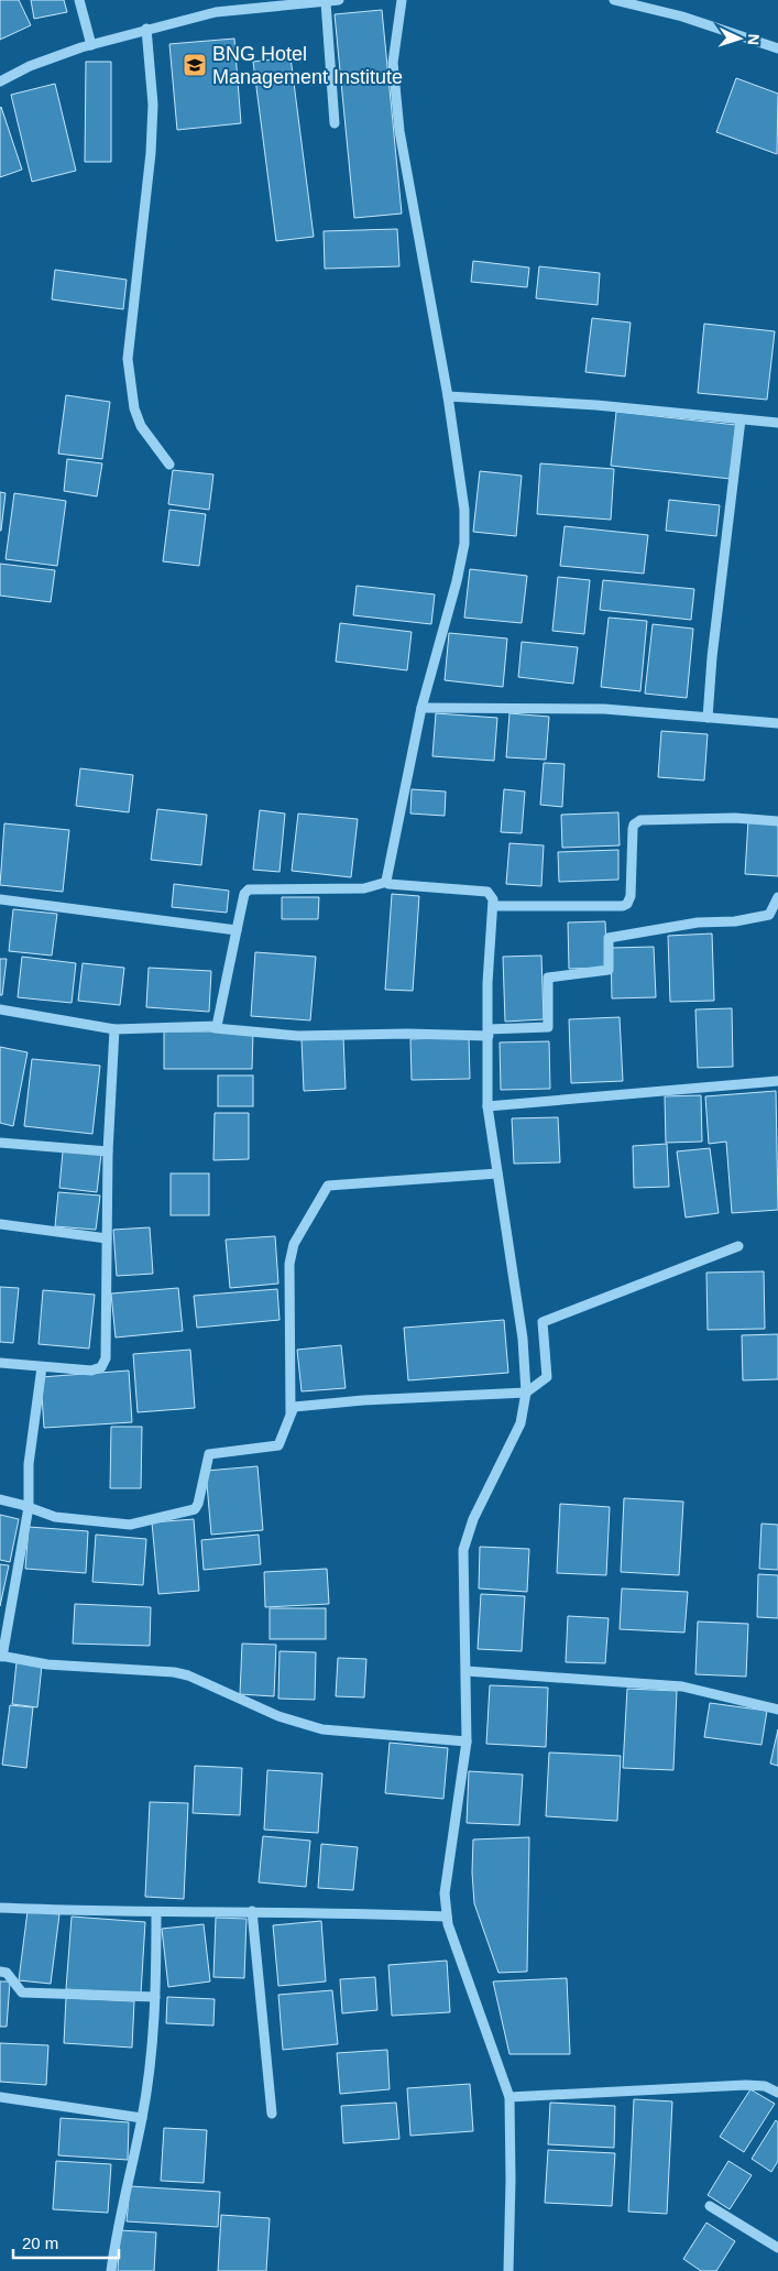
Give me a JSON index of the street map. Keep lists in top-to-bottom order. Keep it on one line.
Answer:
{"places":{"school or university":["BNG Hotel Management Institute"]},"scale_bar":"20 m","north":"right"}
